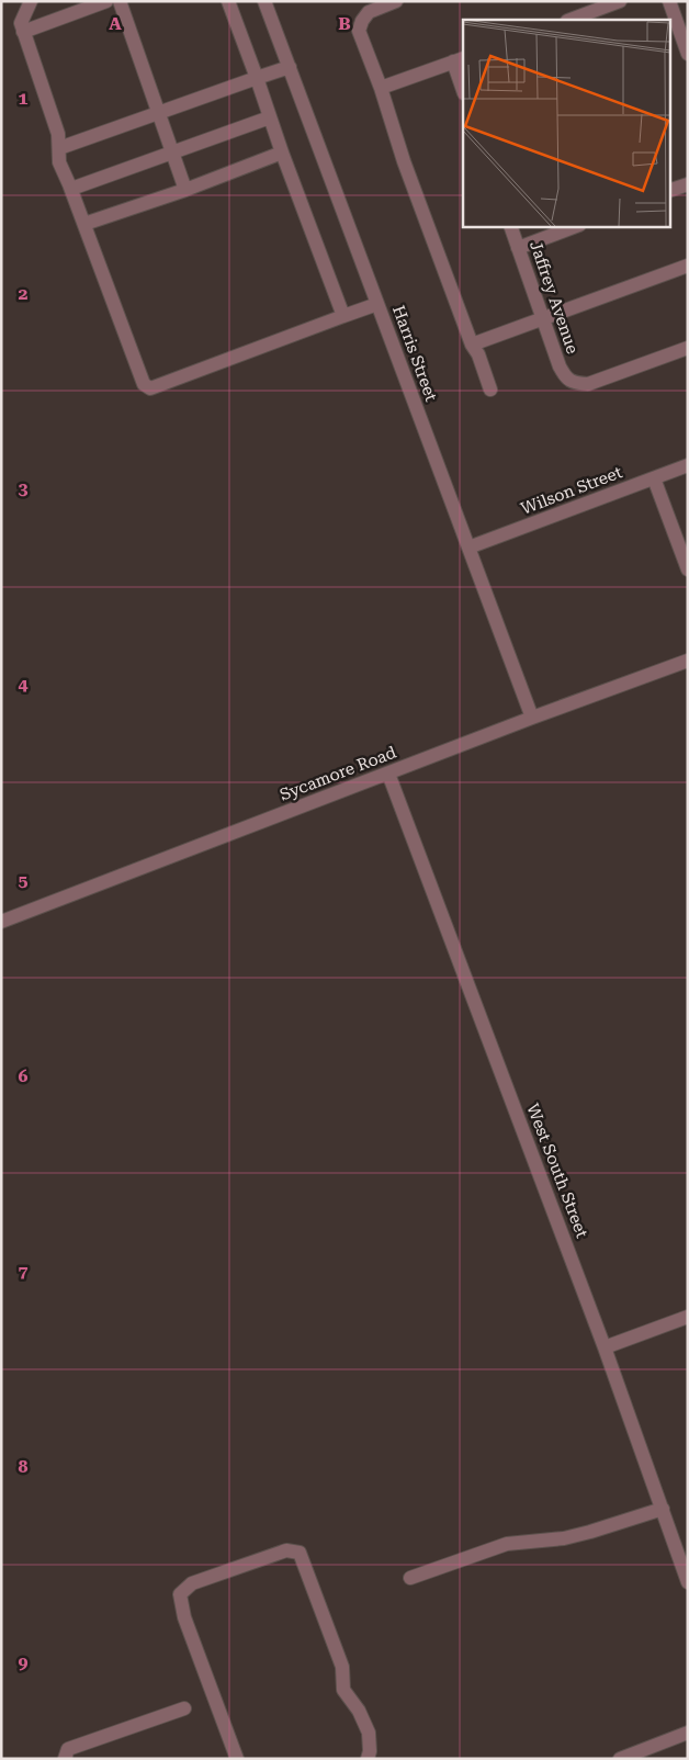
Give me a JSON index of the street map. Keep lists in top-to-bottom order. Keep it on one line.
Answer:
{"streets":{"street":["Jaffrey Avenue","Harris Street","Wilson Street","Sycamore Road","West South Street"]},"crossings":[["Harris Street","Wilson Street"],["Harris Street","Sycamore Road"],["Sycamore Road","West South Street"]],"grid":{"columns":["A","B"],"rows":["1","2","3","4","5","6","7","8","9"]}}
